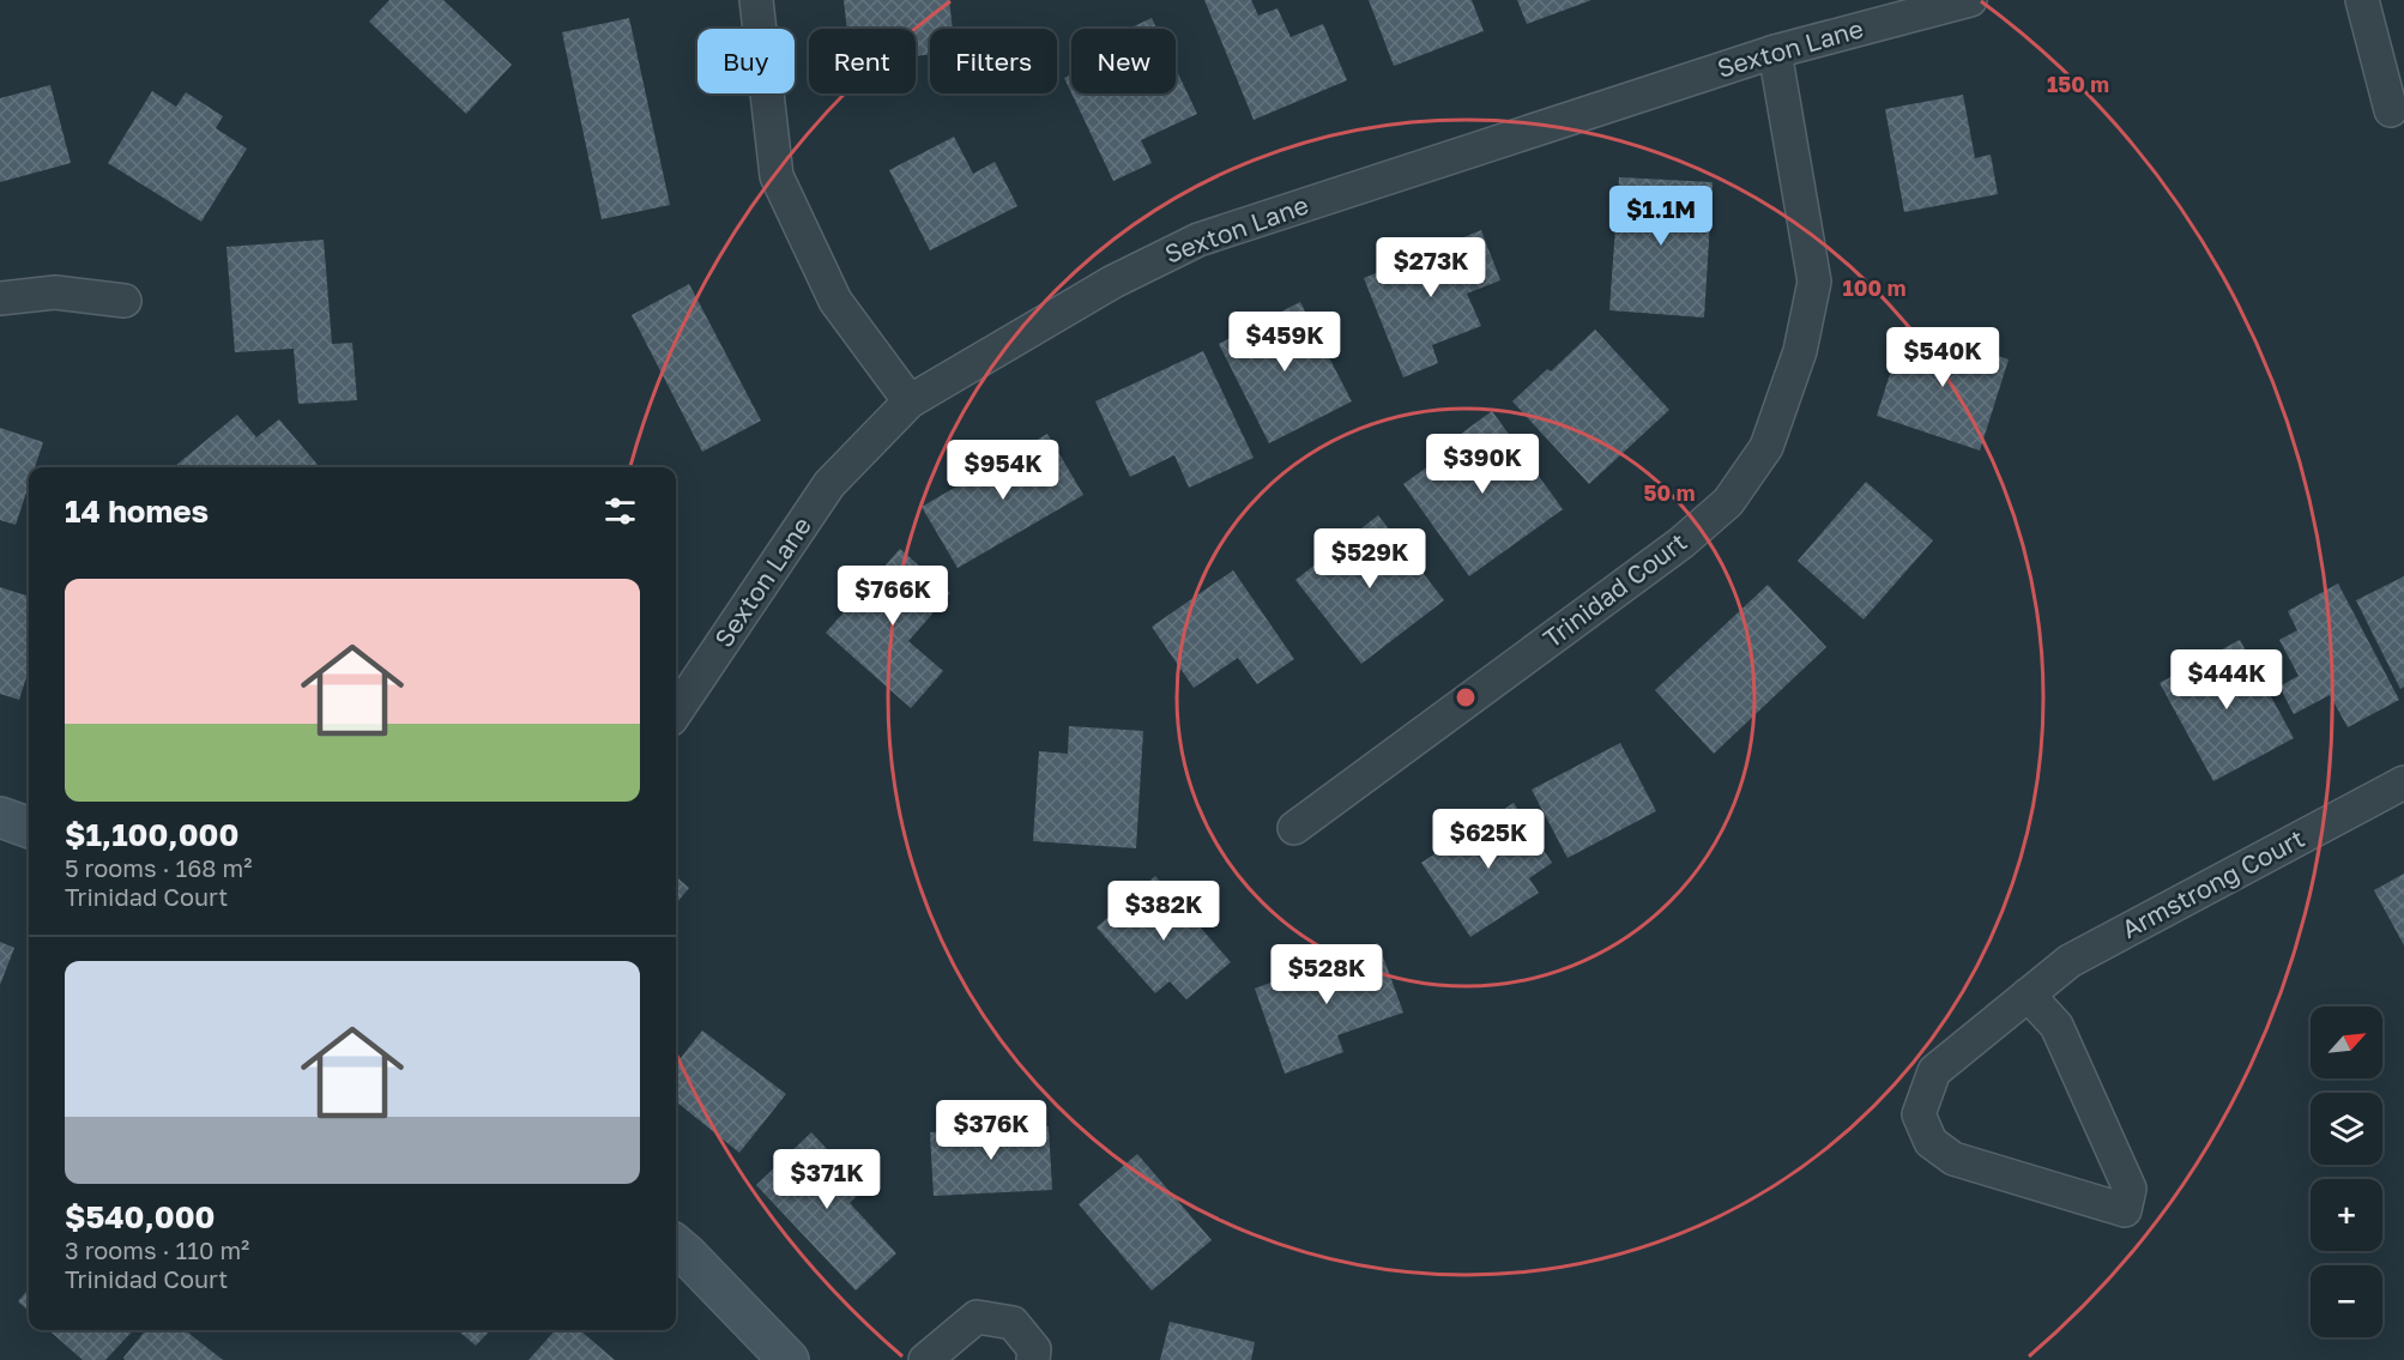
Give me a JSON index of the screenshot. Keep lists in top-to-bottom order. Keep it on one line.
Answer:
{"streets":{"street":["Sexton Lane","Trinidad Court","Armstrong Court"]},"crossings":[["Sexton Lane","Trinidad Court"]],"north":"top right","page":{"chip":["Buy","Rent","Filters","New"],"price":["$1.1M","$273K","$459K","$540K","$390K","$954K","$529K","$766K","$444K","$625K","$382K","$528K","$376K","$371K"],"heading":"14 homes","list":[{"name":"$1,100,000","note":"5 rooms · 168 m² · Trinidad Court"},{"name":"$540,000","note":"3 rooms · 110 m² · Trinidad Court"}],"map_buttons":["+","−"]},"rings":["150 m","100 m","50 m"]}
